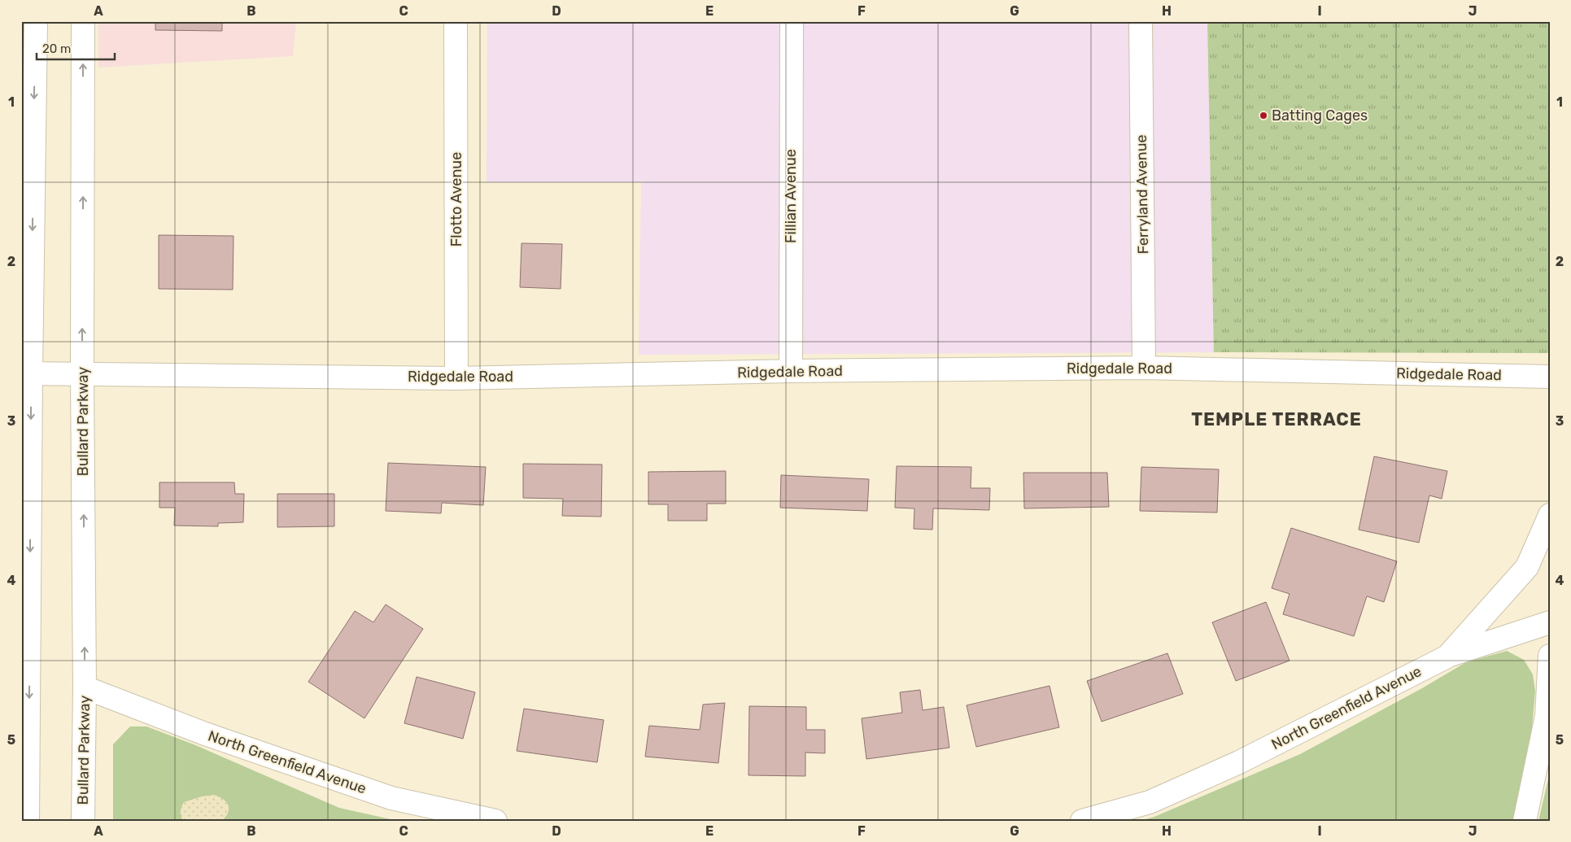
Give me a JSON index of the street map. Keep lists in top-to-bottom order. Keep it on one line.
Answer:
{"streets":{"street":["Ferryland Avenue","Fillian Avenue","Flotto Avenue","Ridgedale Road","Bullard Parkway","North Greenfield Avenue"]},"crossings":[["Ferryland Avenue","Ridgedale Road"],["Fillian Avenue","Ridgedale Road"],["Flotto Avenue","Ridgedale Road"],["Ridgedale Road","Bullard Parkway"],["Bullard Parkway","North Greenfield Avenue"]],"districts":["TEMPLE TERRACE"],"places":["Batting Cages"],"scale_bar":"20 m","grid":{"columns":["A","B","C","D","E","F","G","H","I","J"],"rows":["1","2","3","4","5"]}}
